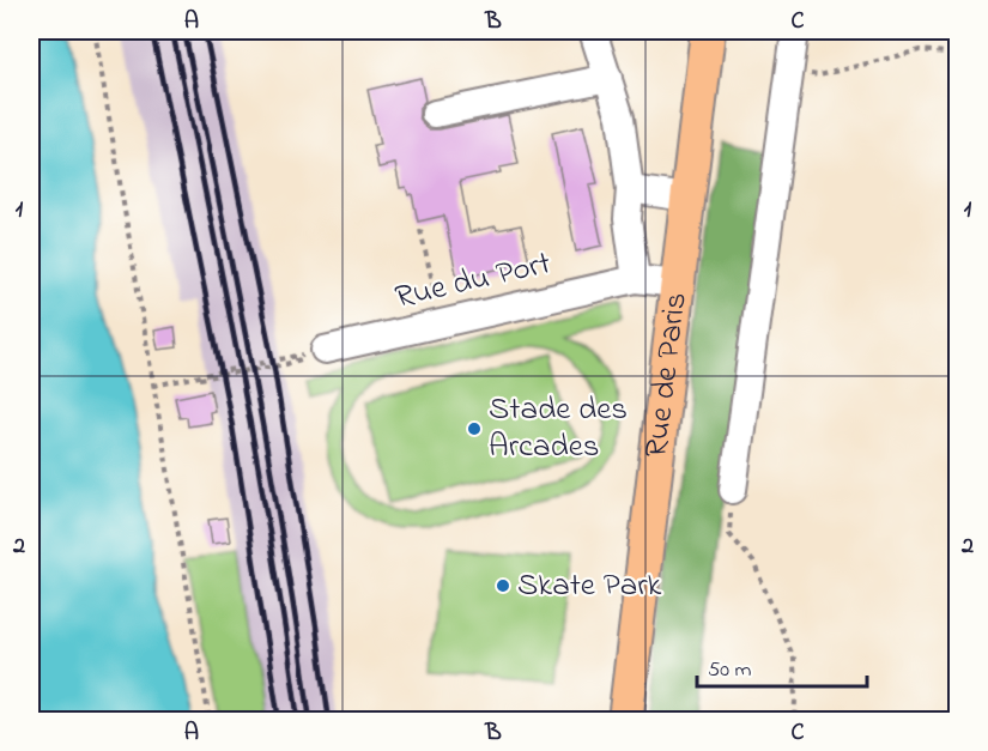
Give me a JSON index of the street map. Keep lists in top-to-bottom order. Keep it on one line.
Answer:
{"streets":{"main road":["Rue de Paris"],"street":["Rue du Port"]},"crossings":[["Rue du Port","Rue de Paris"]],"places":["Stade des Arcades","Skate Park"],"scale_bar":"50 m","grid":{"columns":["A","B","C"],"rows":["1","2"]}}
